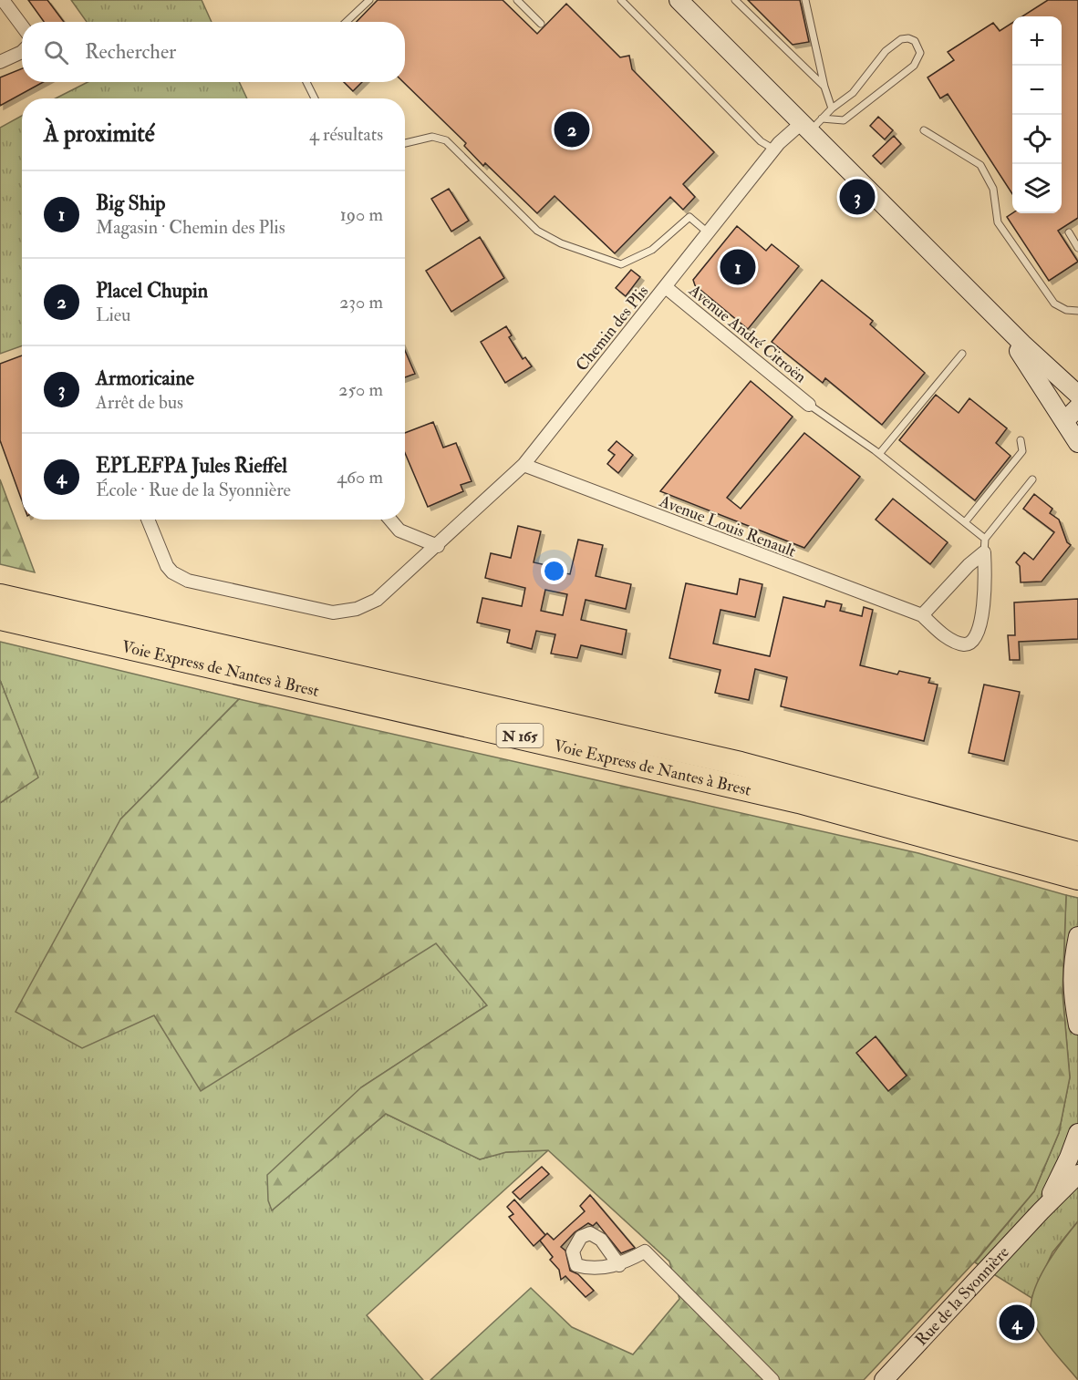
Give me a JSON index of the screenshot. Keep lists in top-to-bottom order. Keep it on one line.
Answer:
{"streets":{"highway":["Voie Express de Nantes à Brest","N 165"],"main road":["Rue de la Syonnière"],"street":["Chemin des Plis","Avenue André Citroën","Avenue Louis Renault"]},"crossings":[["Chemin des Plis","Avenue André Citroën"],["Chemin des Plis","Avenue Louis Renault"]],"page":{"map_buttons":["+","−"],"search":"Rechercher","heading":["À proximité","4 résultats"],"pins":["2","3","1","4"],"list":[{"mark":"1","name":"Big Ship","note":"Magasin · Chemin des Plis","value":"190 m"},{"mark":"2","name":"Placel Chupin","note":"Lieu","value":"230 m"},{"mark":"3","name":"Armoricaine","note":"Arrêt de bus","value":"250 m"},{"mark":"4","name":"EPLEFPA Jules Rieffel","note":"École · Rue de la Syonnière","value":"460 m"}]}}
